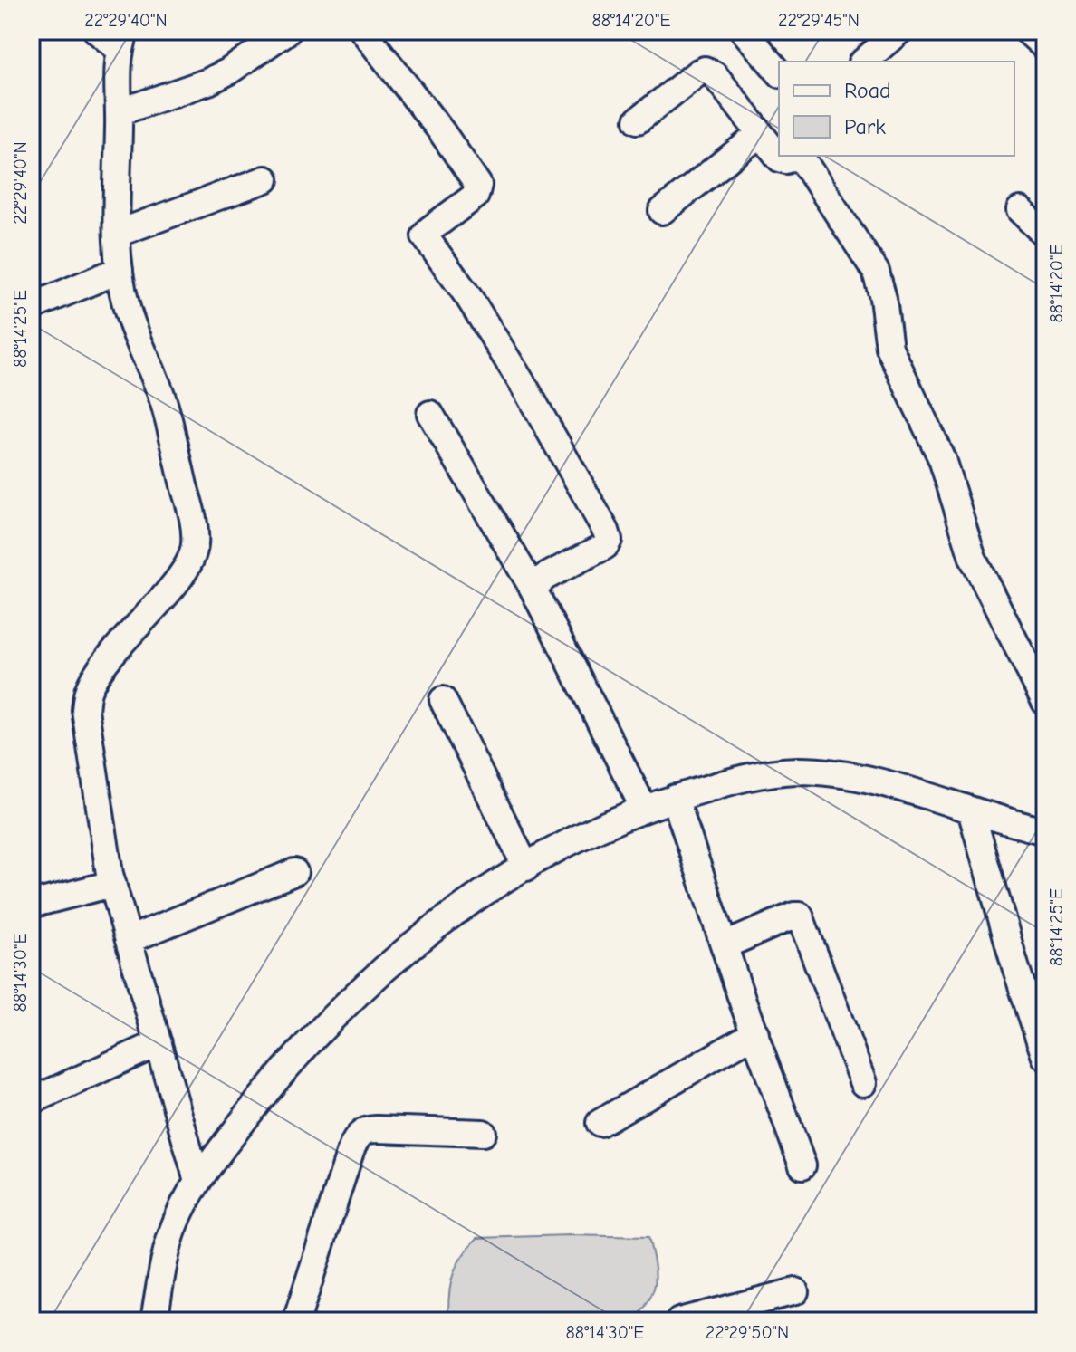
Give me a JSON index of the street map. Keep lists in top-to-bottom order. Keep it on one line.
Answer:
{"legend":["Road","Park"],"coordinates":["22°29'40\"N","88°14'20\"E","22°29'45\"N","88°14'25\"E","88°14'30\"E","22°29'50\"N"]}
